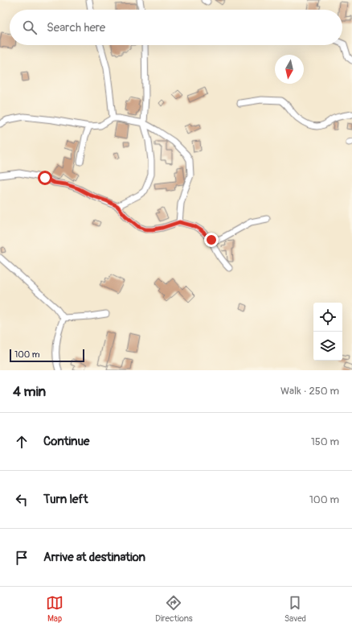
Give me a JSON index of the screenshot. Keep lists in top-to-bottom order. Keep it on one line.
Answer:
{"scale_bar":"100 m","north":"bottom","page":{"search":"Search here","scale":"100 m","heading":["4 min","Walk · 250 m"],"list":[["Continue","150 m"],["Turn left","100 m"],"Arrive at destination"],"nav":["Map","Directions","Saved"]}}
